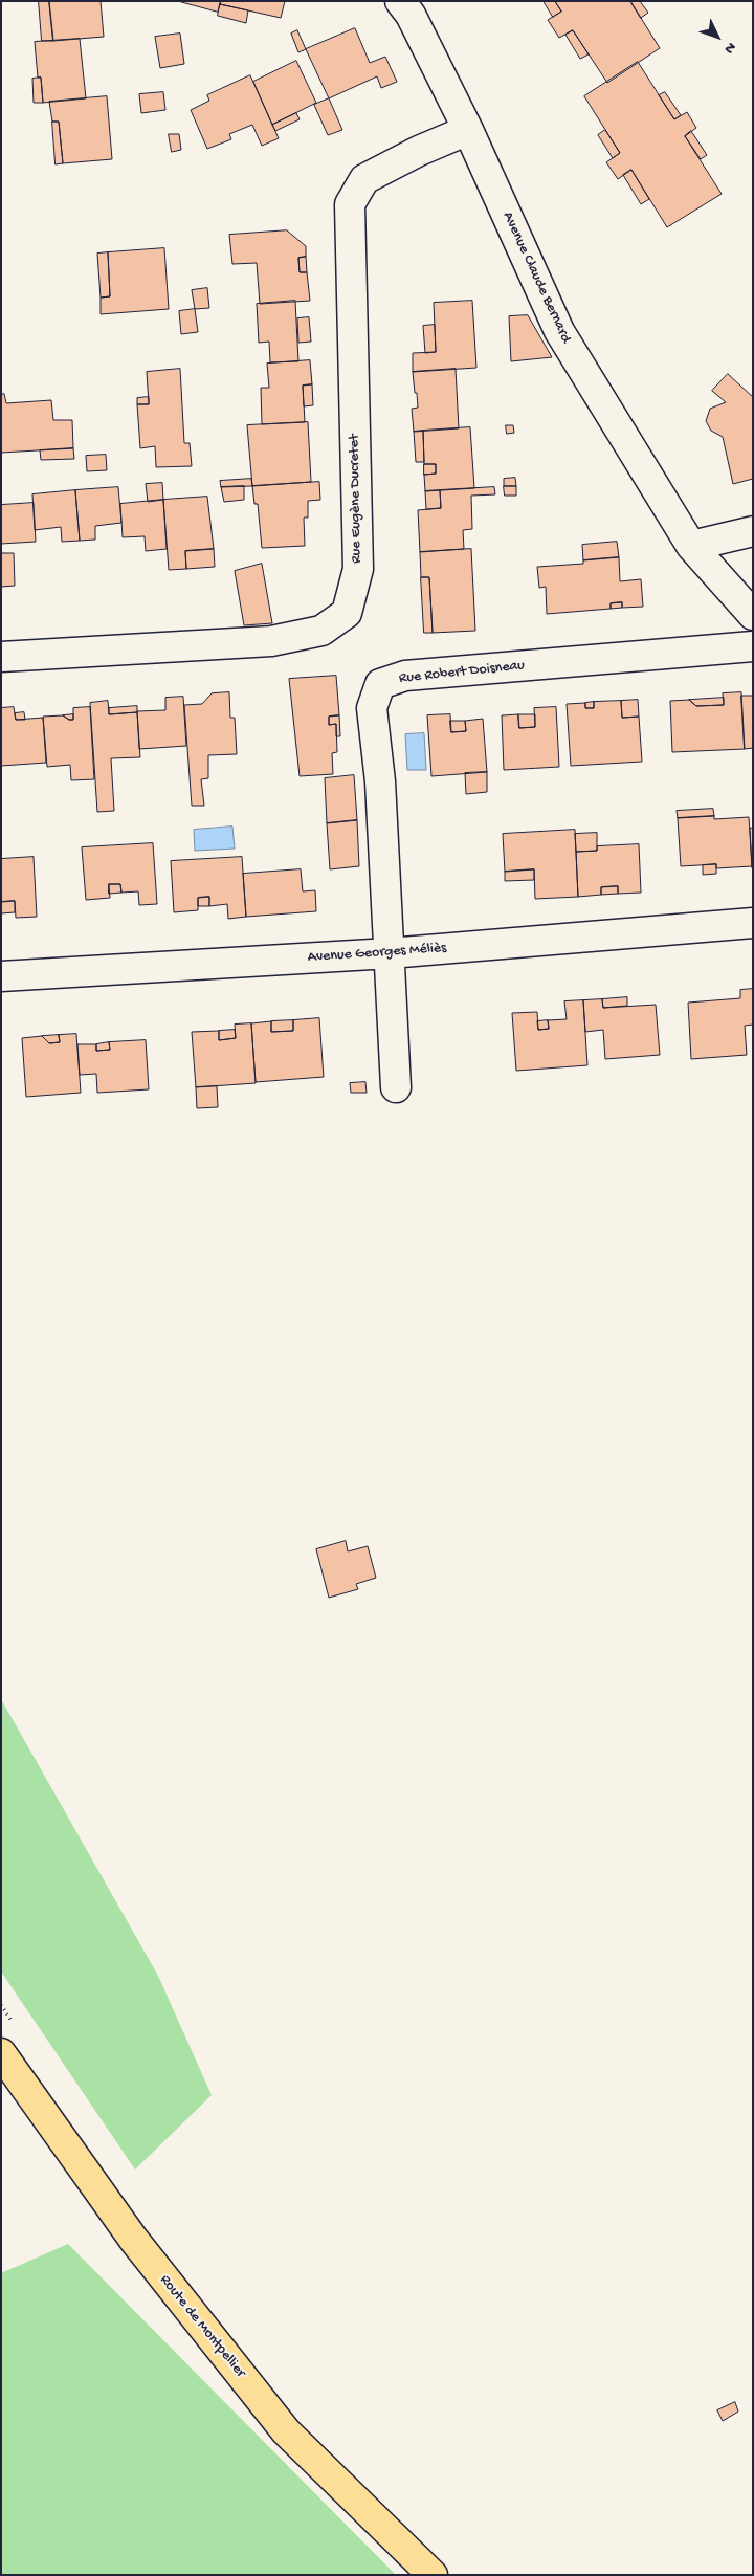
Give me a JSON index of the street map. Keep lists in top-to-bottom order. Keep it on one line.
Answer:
{"streets":{"main road":["Route de Montpellier"],"street":["Avenue Claude Bernard","Rue Eugène Ducretet","Rue Robert Doisneau","Avenue Georges Méliès"]},"crossings":[["Avenue Claude Bernard","Rue Eugène Ducretet"],["Rue Robert Doisneau","Avenue Georges Méliès"]],"north":"bottom right"}
